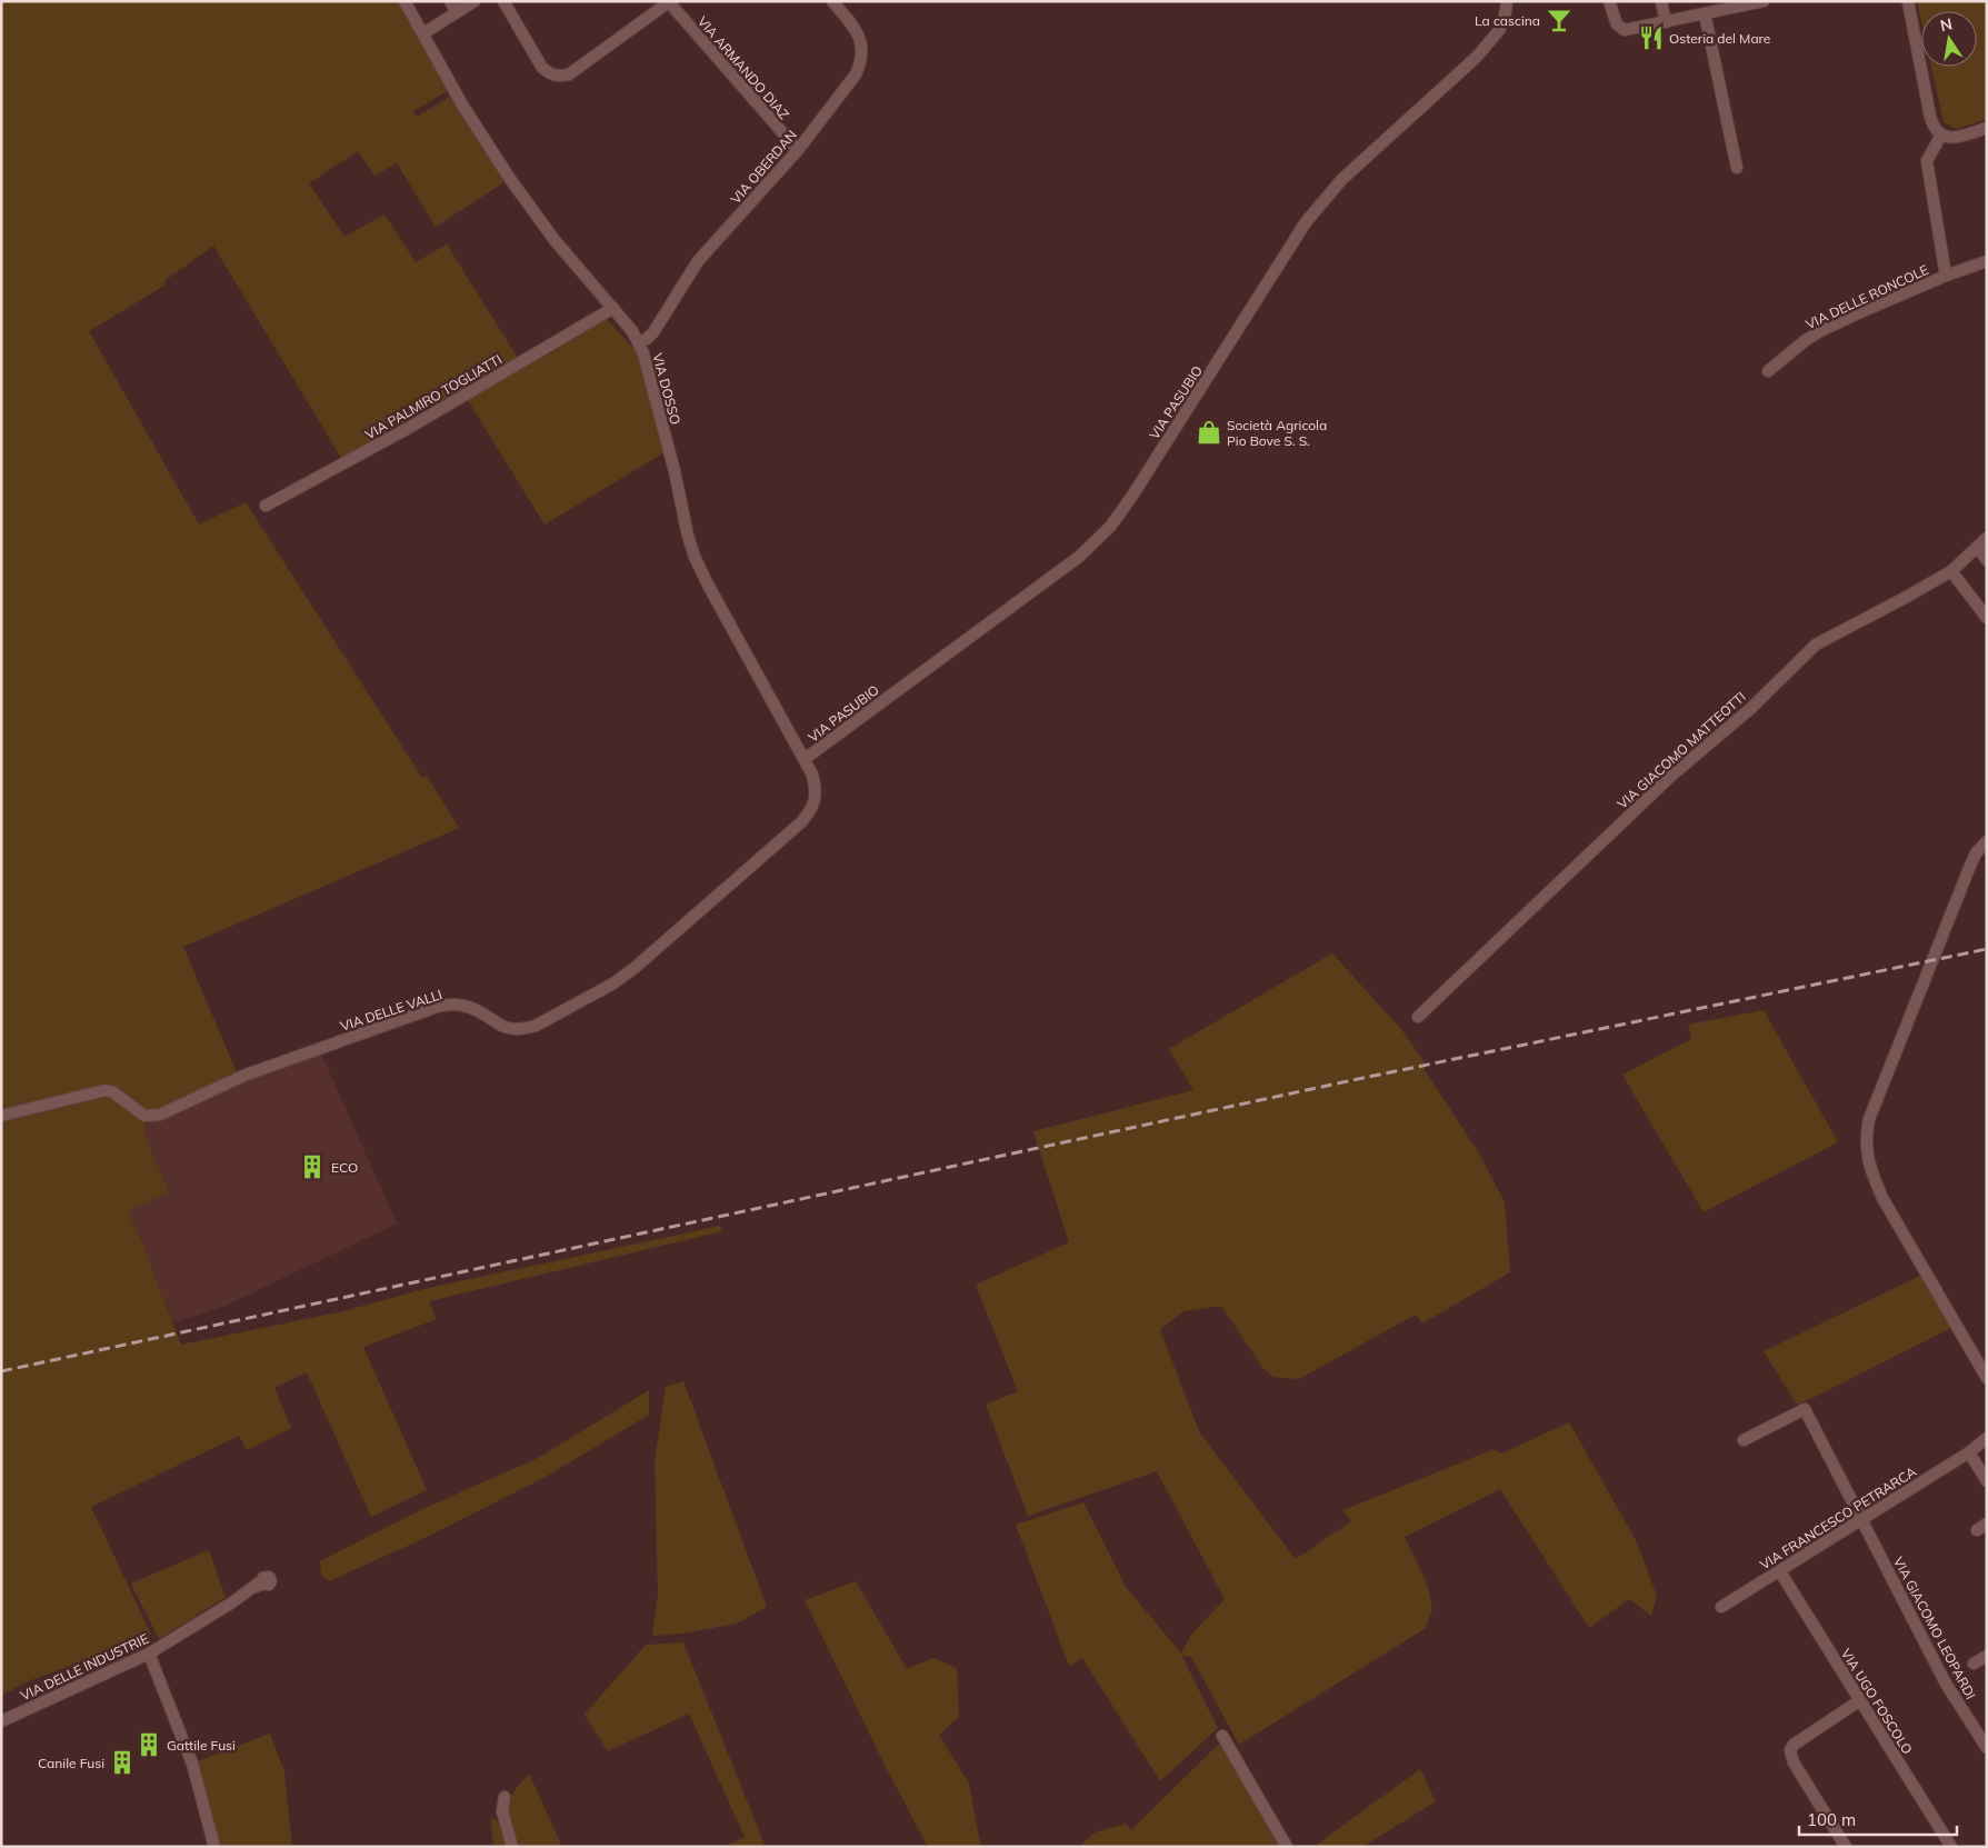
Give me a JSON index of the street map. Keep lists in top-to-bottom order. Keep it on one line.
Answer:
{"streets":{"street":["VIA ARMANDO DIAZ","VIA OBERDAN","VIA DELLE RONCOLE","VIA DOSSO","VIA PALMIRO TOGLIATTI","VIA PASUBIO","VIA GIACOMO MATTEOTTI","VIA DELLE VALLI","VIA FRANCESCO PETRARCA","VIA GIACOMO LEOPARDI","VIA DELLE INDUSTRIE","VIA UGO FOSCOLO"]},"crossings":[["VIA ARMANDO DIAZ","VIA OBERDAN"],["VIA OBERDAN","VIA DOSSO"],["VIA DOSSO","VIA PALMIRO TOGLIATTI"],["VIA DOSSO","VIA PASUBIO"],["VIA DOSSO","VIA DELLE VALLI"],["VIA PASUBIO","VIA DELLE VALLI"],["VIA FRANCESCO PETRARCA","VIA GIACOMO LEOPARDI"],["VIA FRANCESCO PETRARCA","VIA UGO FOSCOLO"]],"places":{"bar":["La cascina"],"restaurant":["Osteria del Mare"],"shop":["Società Agricola Pio Bove S. S."],"building":["ECO","Gattile Fusi","Canile Fusi"]},"scale_bar":"100 m","north":"top"}
